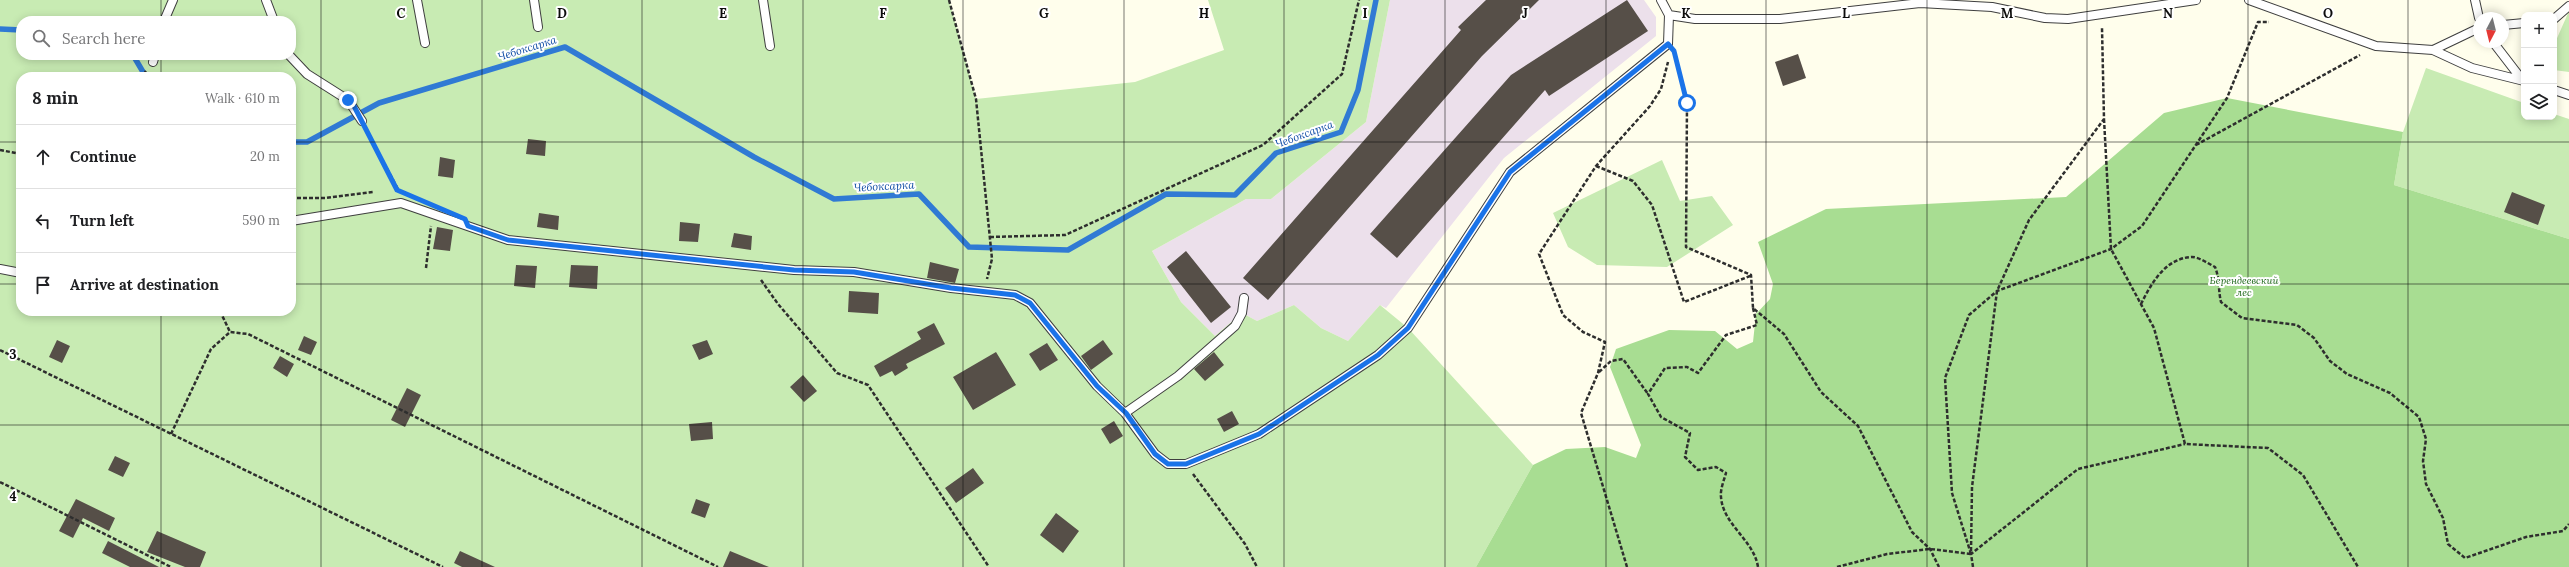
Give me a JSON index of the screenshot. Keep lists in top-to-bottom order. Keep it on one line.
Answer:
{"water":["Чебоксарка"],"parks":["Берендеевский лес"],"north":"bottom","page":{"map_buttons":["+","−"],"search":"Search here","heading":["8 min","Walk · 610 m"],"list":[["Continue","20 m"],["Turn left","590 m"],"Arrive at destination"]},"grid":{"columns":["C","D","E","F","G","H","I","J","K","L","M","N","O"],"rows":["3","4"]}}
